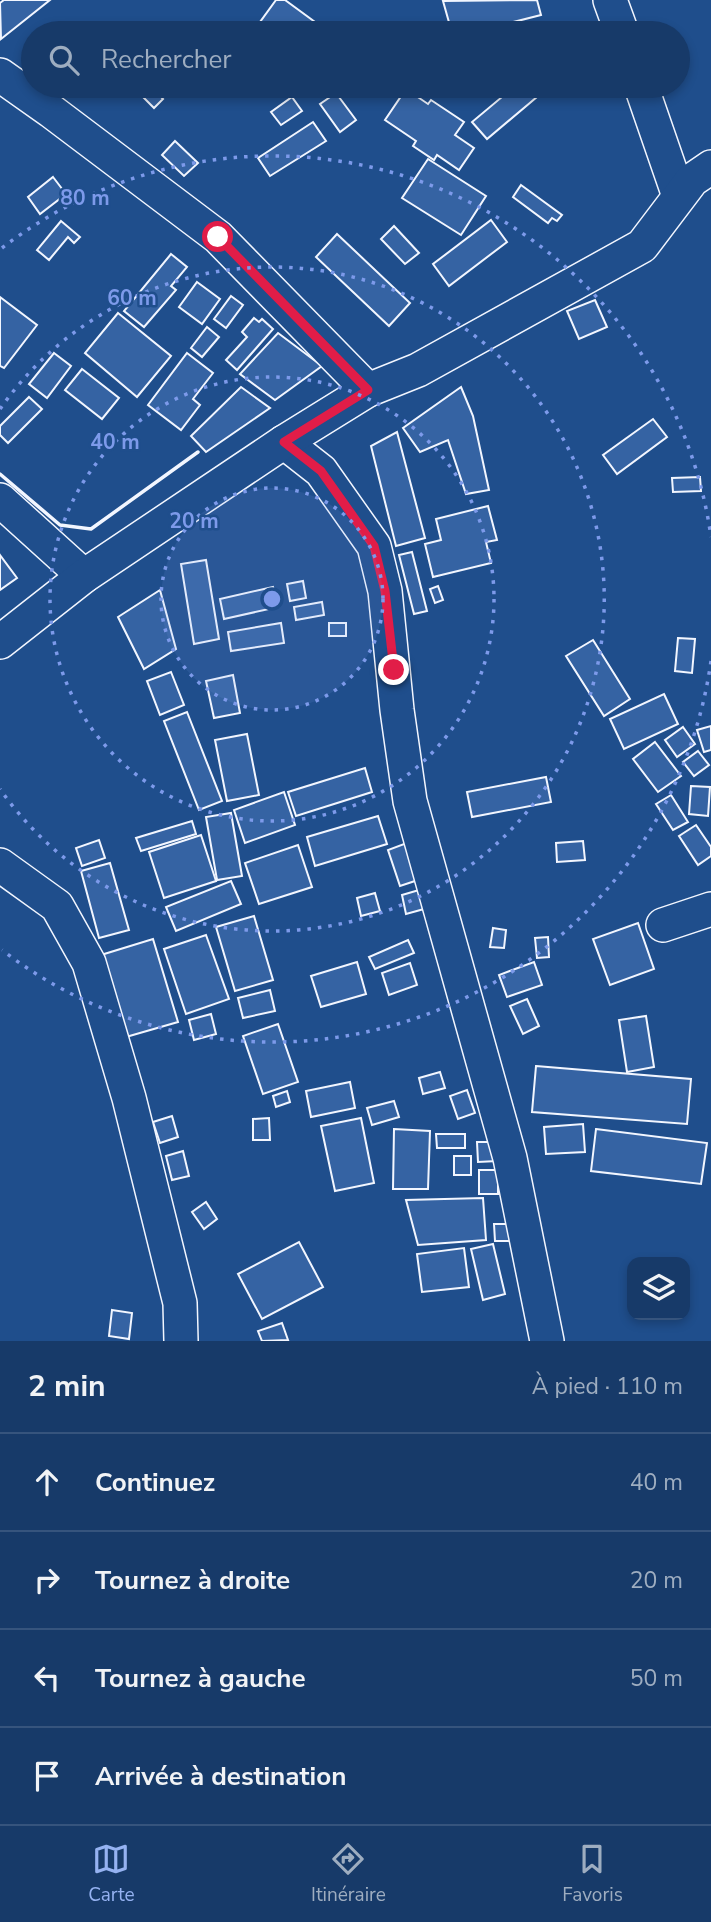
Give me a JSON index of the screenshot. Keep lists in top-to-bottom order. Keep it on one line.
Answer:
{"page":{"search":"Rechercher","heading":["2 min","À pied · 110 m"],"list":[["Continuez","40 m"],["Tournez à droite","20 m"],["Tournez à gauche","50 m"],"Arrivée à destination"],"nav":["Carte","Itinéraire","Favoris"]},"rings":["80 m","60 m","40 m","20 m"]}
